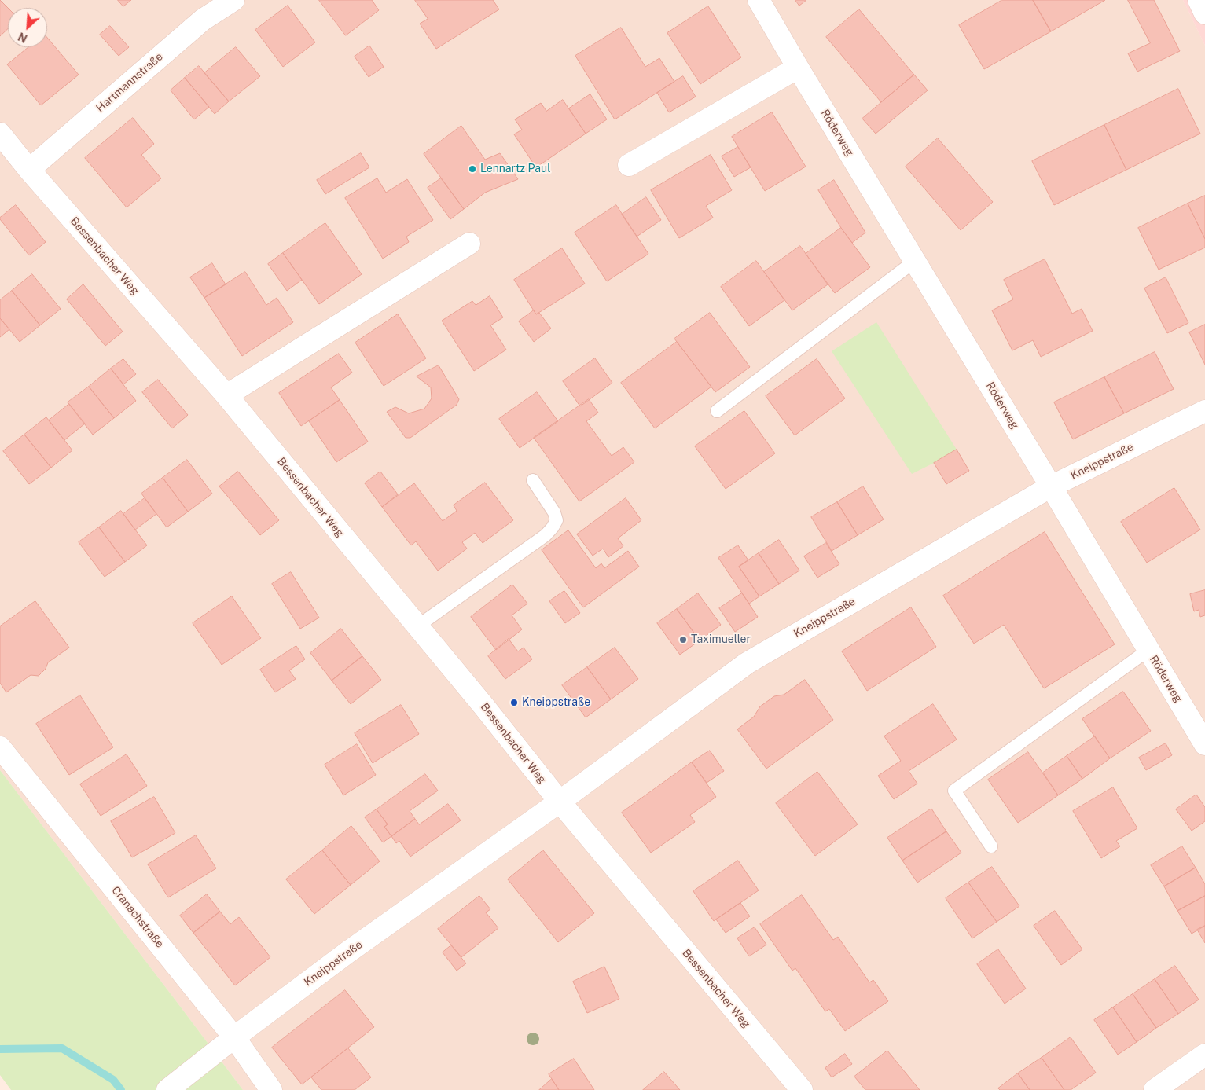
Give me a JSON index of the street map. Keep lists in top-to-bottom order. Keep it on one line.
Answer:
{"streets":{"street":["Hartmannstraße","Röderweg","Bessenbacher Weg","Kneippstraße","Cranachstraße"]},"crossings":[["Hartmannstraße","Bessenbacher Weg"],["Röderweg","Kneippstraße"],["Bessenbacher Weg","Kneippstraße"],["Kneippstraße","Cranachstraße"]],"places":["Lennartz Paul","Taximueller","Kneippstraße"],"north":"bottom left"}
